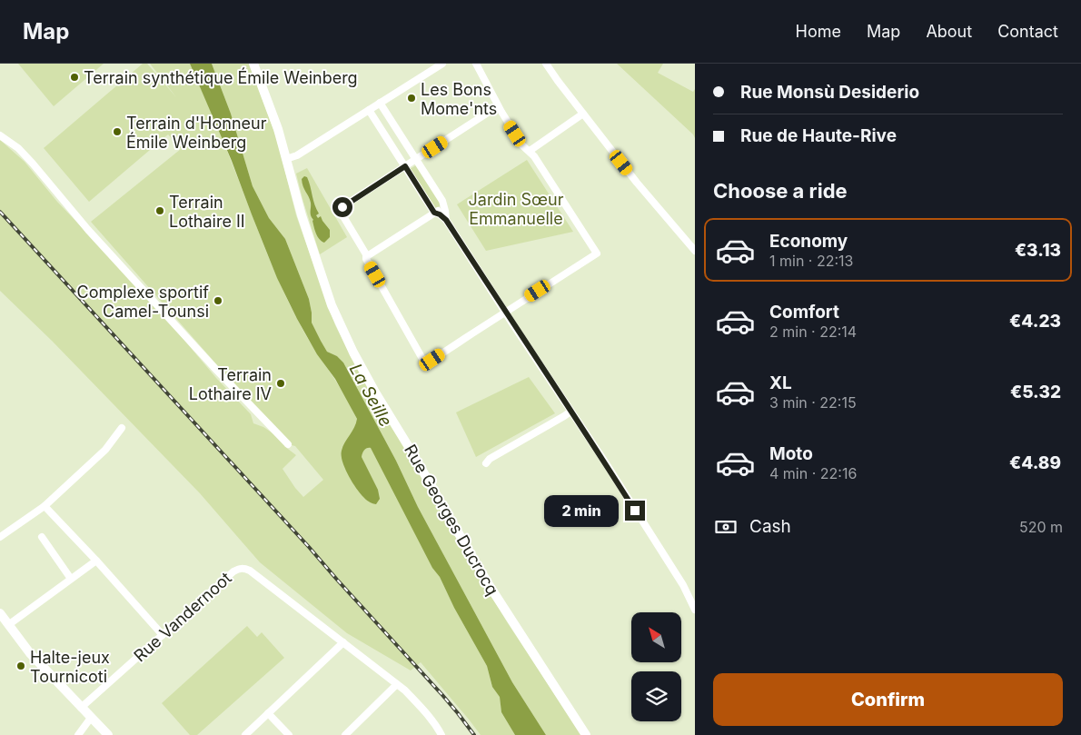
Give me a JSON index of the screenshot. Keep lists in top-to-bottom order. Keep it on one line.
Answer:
{"streets":{"street":["Rue Georges Ducrocq","Rue Vandernoot"]},"water":["La Seille"],"parks":["Jardin Sœur Emmanuelle"],"places":["Terrain synthétique Émile Weinberg","Les Bons Mome'nts","Terrain d'Honneur Émile Weinberg","Terrain Lothaire II","Complexe sportif Camel-Tounsi","Terrain Lothaire IV","Halte-jeux Tournicoti"],"north":"top left","page":{"header":"Map","nav":["Home","Map","About","Contact"],"banner":["Rue Monsù Desiderio","Rue de Haute-Rive"],"heading":"Choose a ride","list":[{"name":"Economy","note":"1 min · 22:13","value":"€3.13"},{"name":"Comfort","note":"2 min · 22:14","value":"€4.23"},{"name":"XL","note":"3 min · 22:15","value":"€5.32"},{"name":"Moto","note":"4 min · 22:16","value":"€4.89"}],"bubble":"2 min","pay":["Cash","520 m"],"buttons":"Confirm"}}
